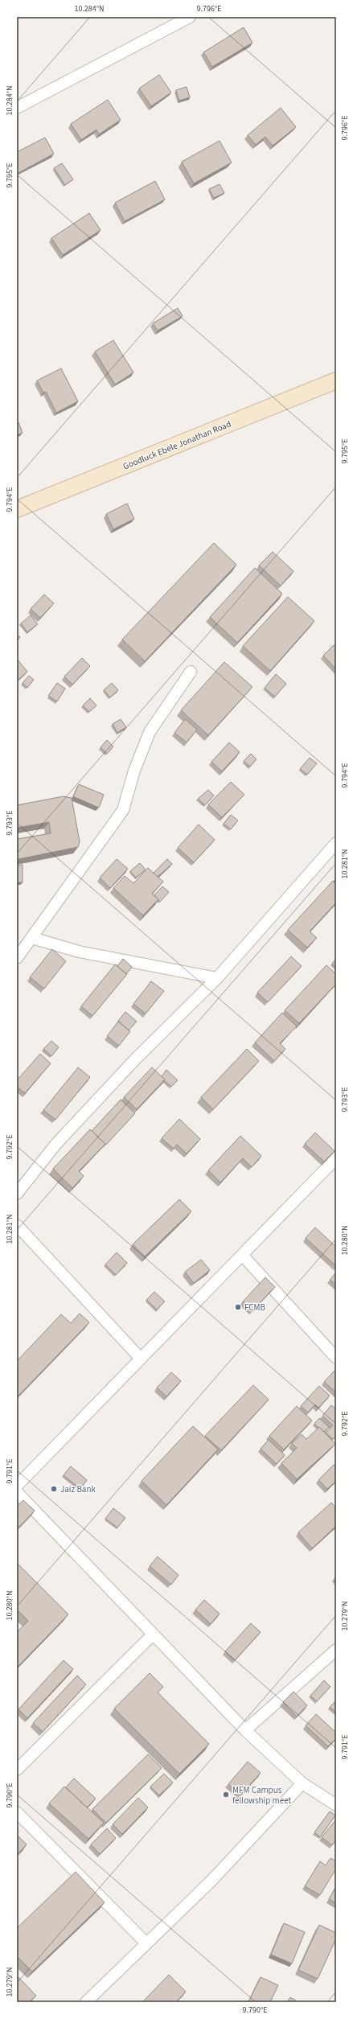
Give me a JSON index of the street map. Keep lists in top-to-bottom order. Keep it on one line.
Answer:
{"streets":{"main road":["Goodluck Ebele Jonathan Road"]},"places":["FCMB","Jaiz Bank","MFM Campus fellowship meet"],"coordinates":["10.284°N","9.796°E","9.795°E","9.794°E","9.793°E","10.281°N","9.792°E","10.280°N","9.791°E","10.279°N","9.790°E"]}
